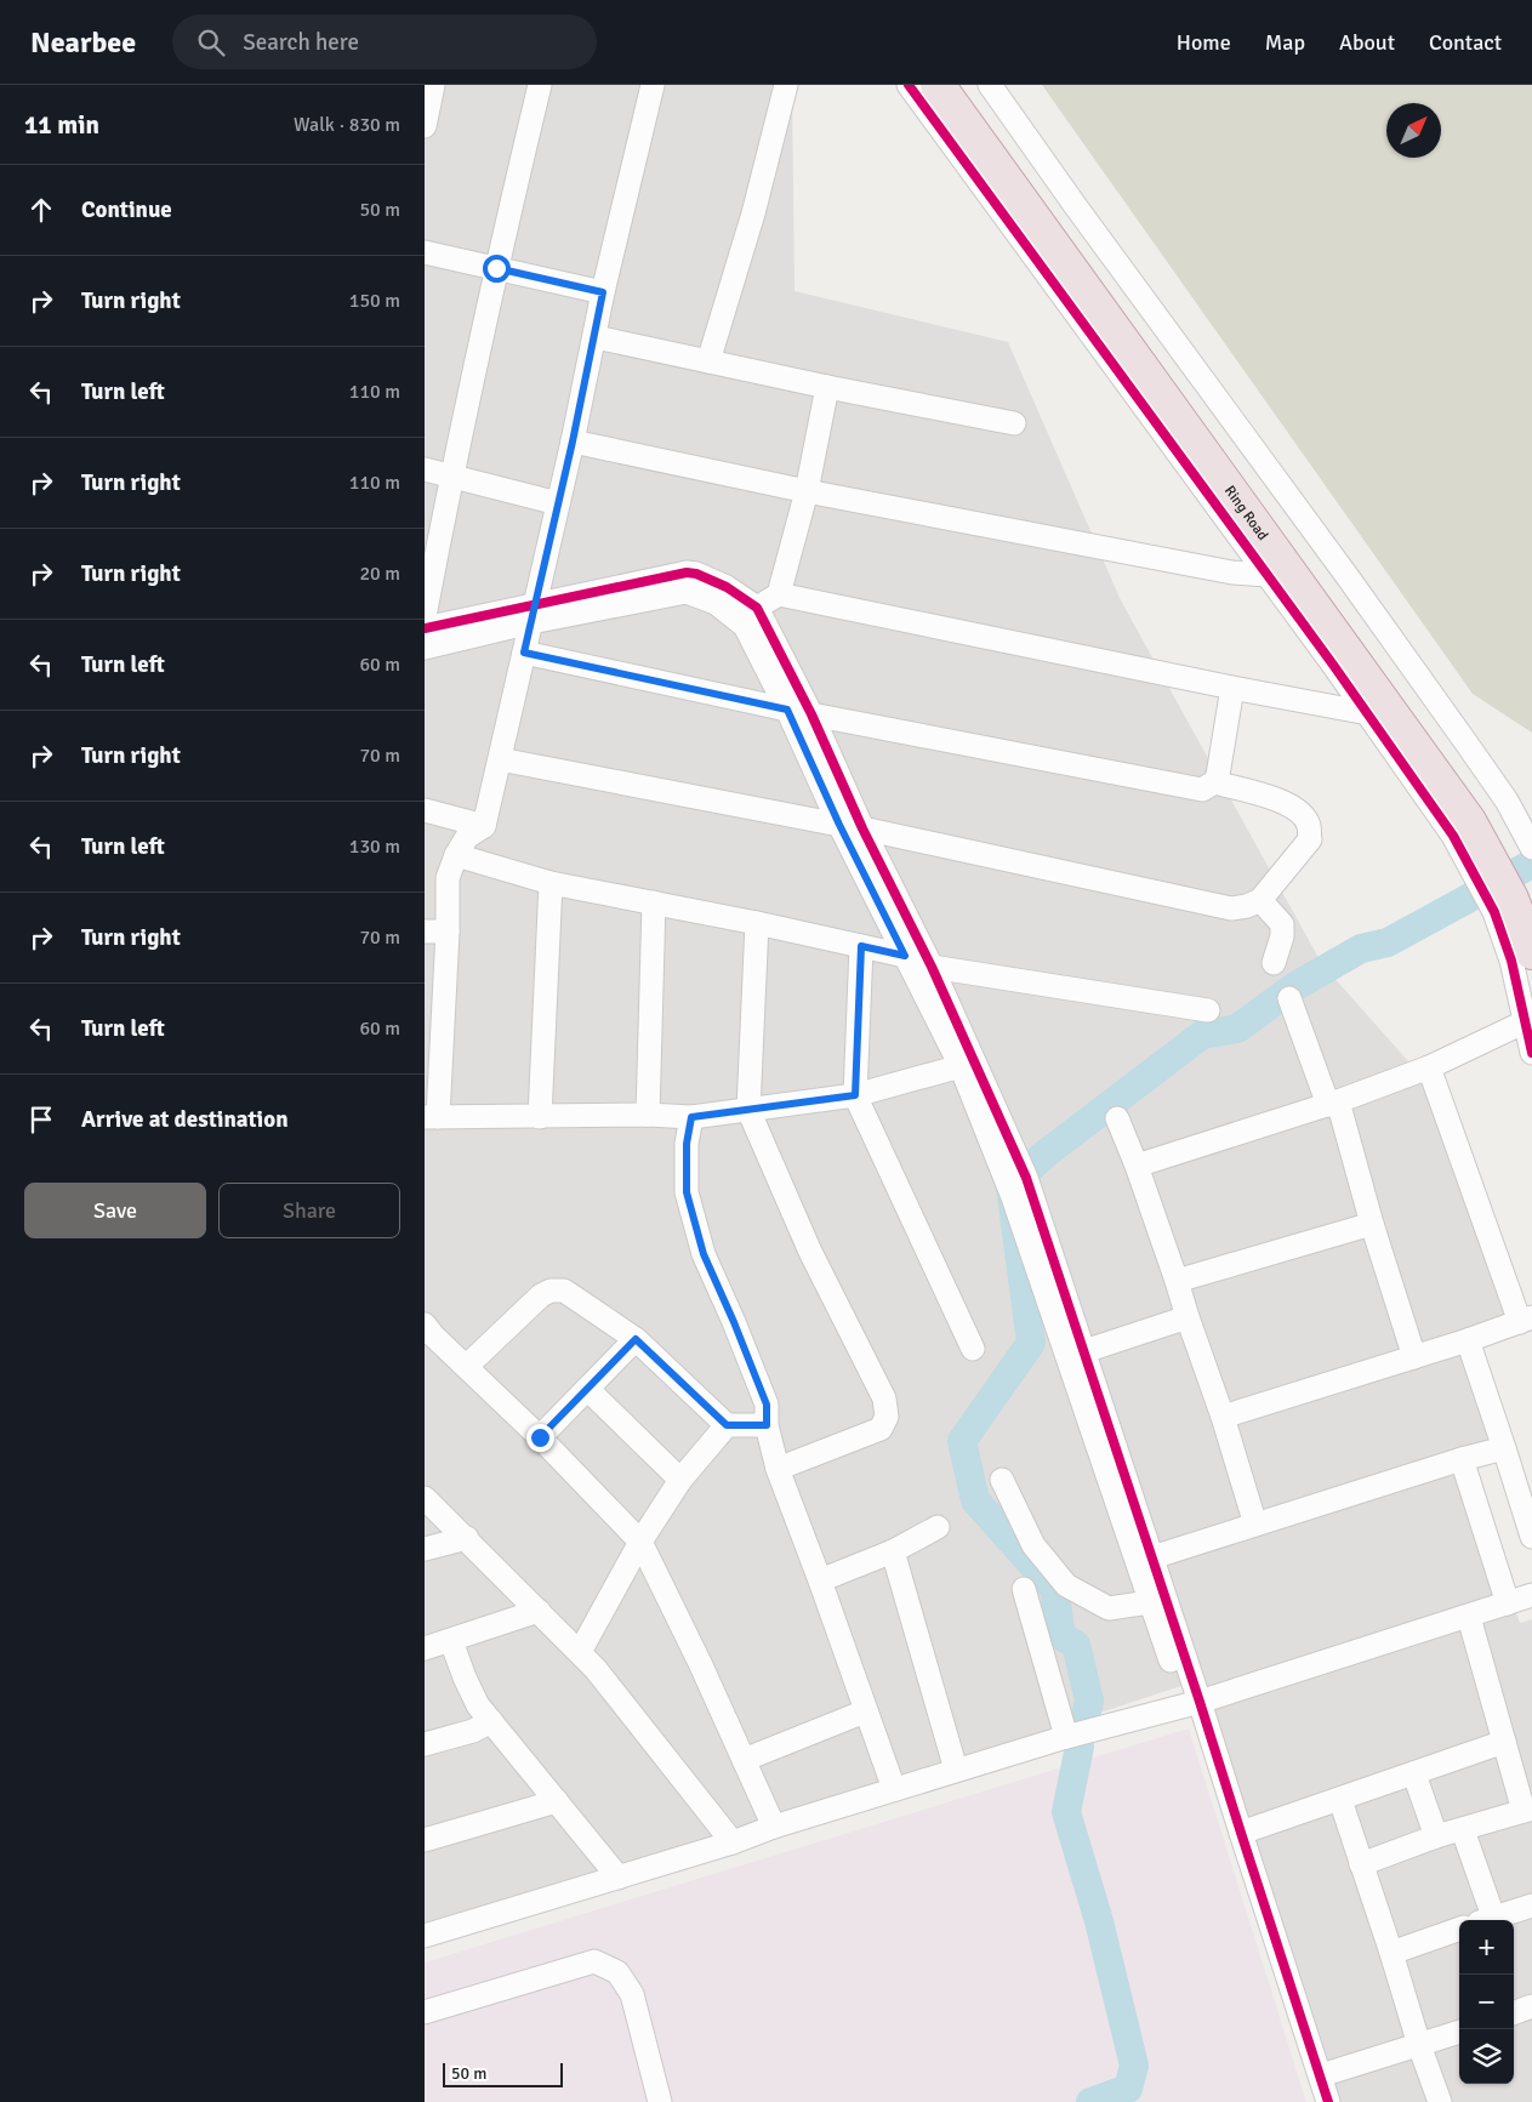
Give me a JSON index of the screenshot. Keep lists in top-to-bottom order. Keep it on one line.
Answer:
{"streets":{"highway":["Ring Road"]},"scale_bar":"50 m","north":"top right","page":{"header":"Nearbee","search":"Search here","nav":["Home","Map","About","Contact"],"heading":["11 min","Walk · 830 m"],"list":[["Continue","50 m"],["Turn right","150 m"],["Turn left","110 m"],["Turn right","110 m"],["Turn right","20 m"],["Turn left","60 m"],["Turn right","70 m"],["Turn left","130 m"],["Turn right","70 m"],["Turn left","60 m"],"Arrive at destination"],"buttons":["Save","Share"],"map_buttons":["+","−"],"scale":"50 m"}}
